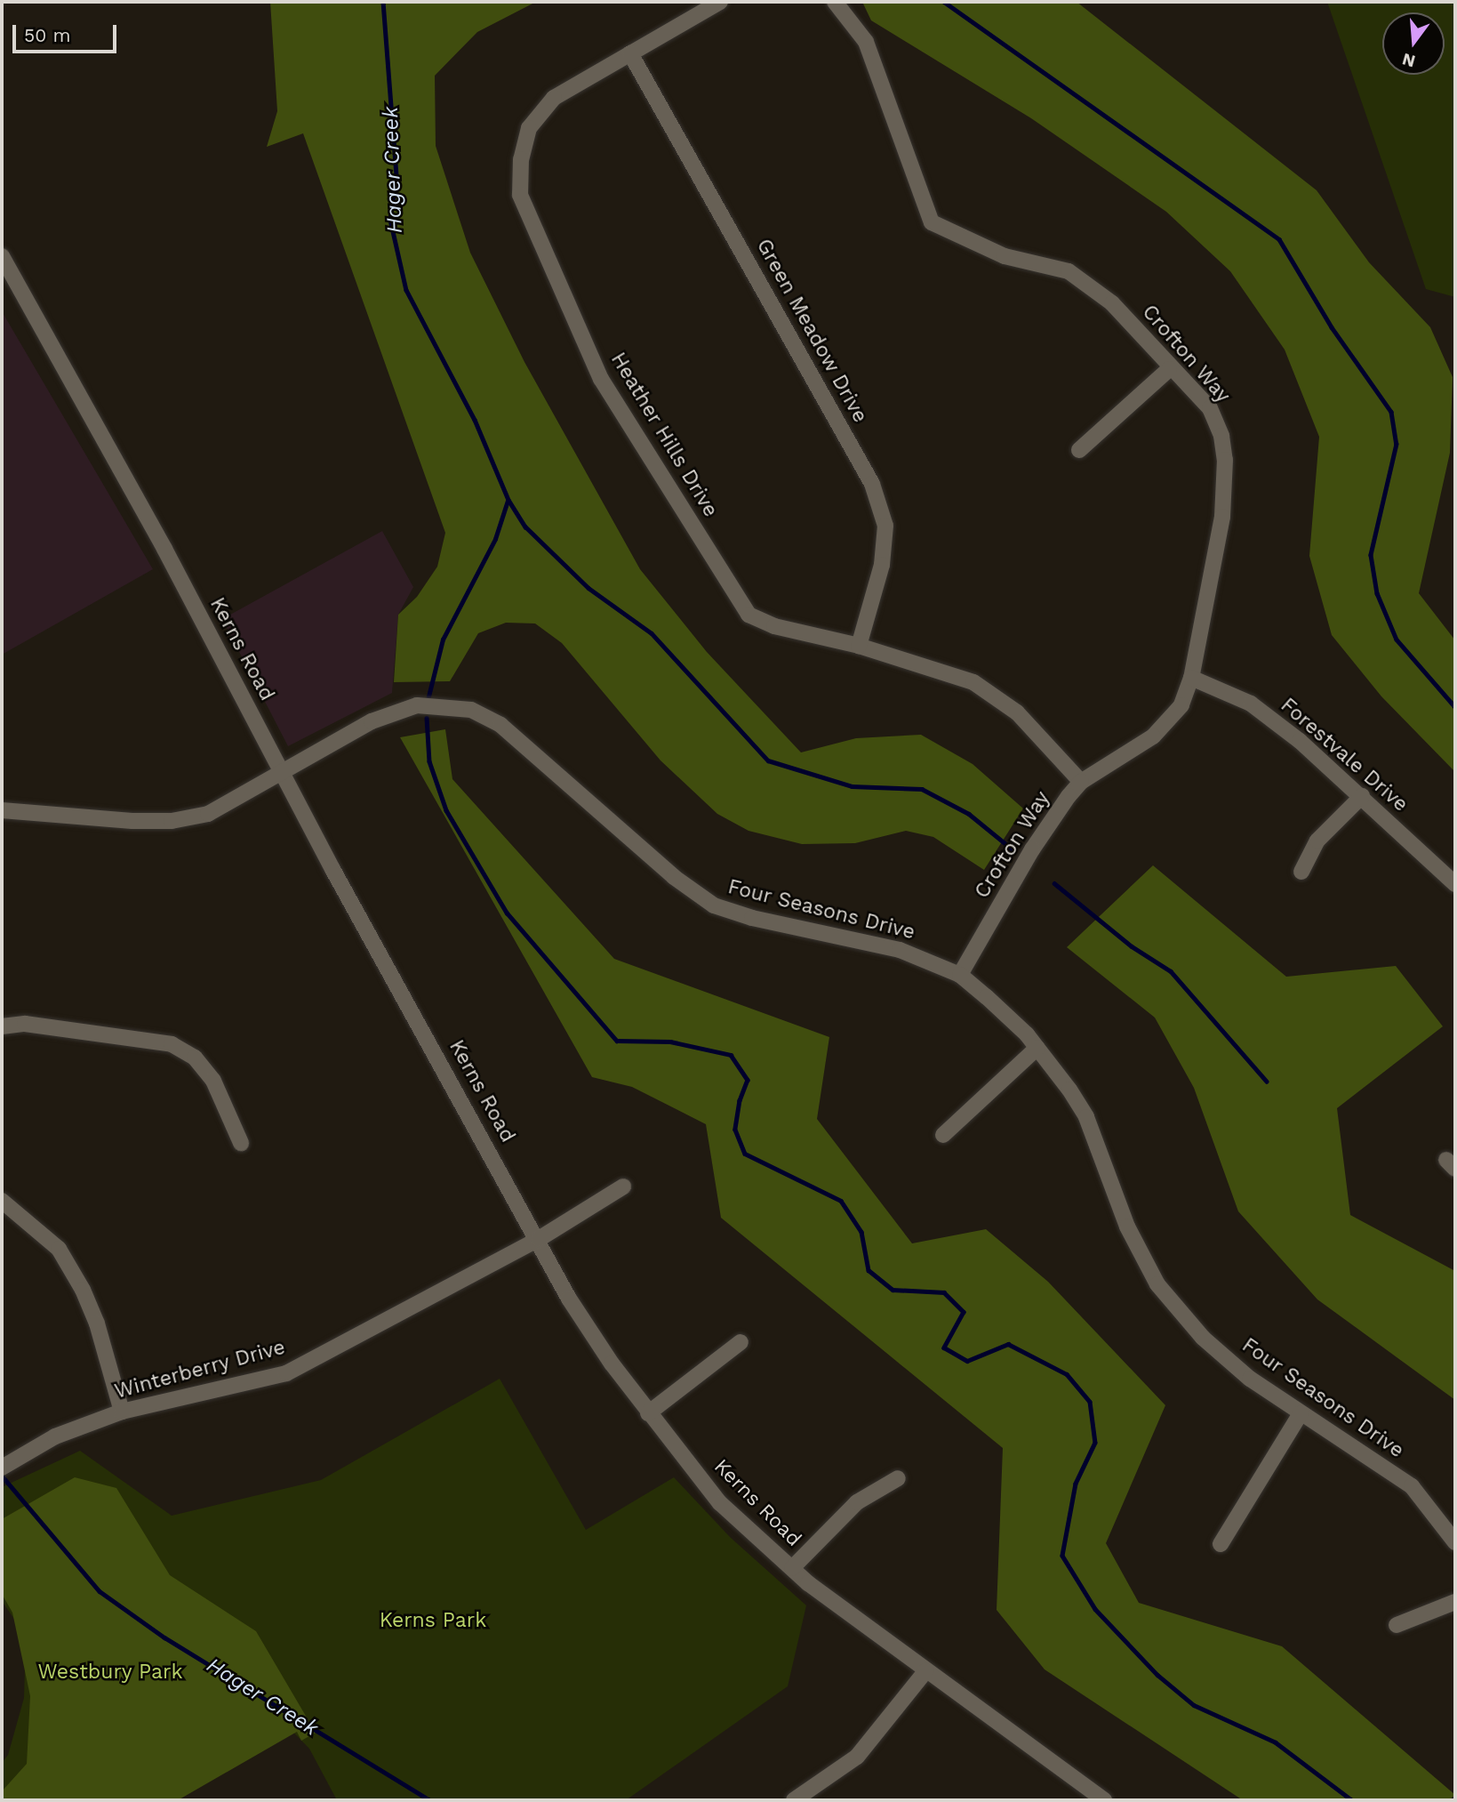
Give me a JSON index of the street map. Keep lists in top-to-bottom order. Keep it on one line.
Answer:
{"streets":{"street":["Green Meadow Drive","Crofton Way","Heather Hills Drive","Kerns Road","Forestvale Drive","Four Seasons Drive","Winterberry Drive"]},"crossings":[["Green Meadow Drive","Heather Hills Drive"],["Crofton Way","Heather Hills Drive"],["Crofton Way","Forestvale Drive"],["Crofton Way","Four Seasons Drive"],["Kerns Road","Four Seasons Drive"],["Kerns Road","Winterberry Drive"]],"water":["Hager Creek"],"parks":["Kerns Park","Westbury Park"],"scale_bar":"50 m","north":"bottom"}
